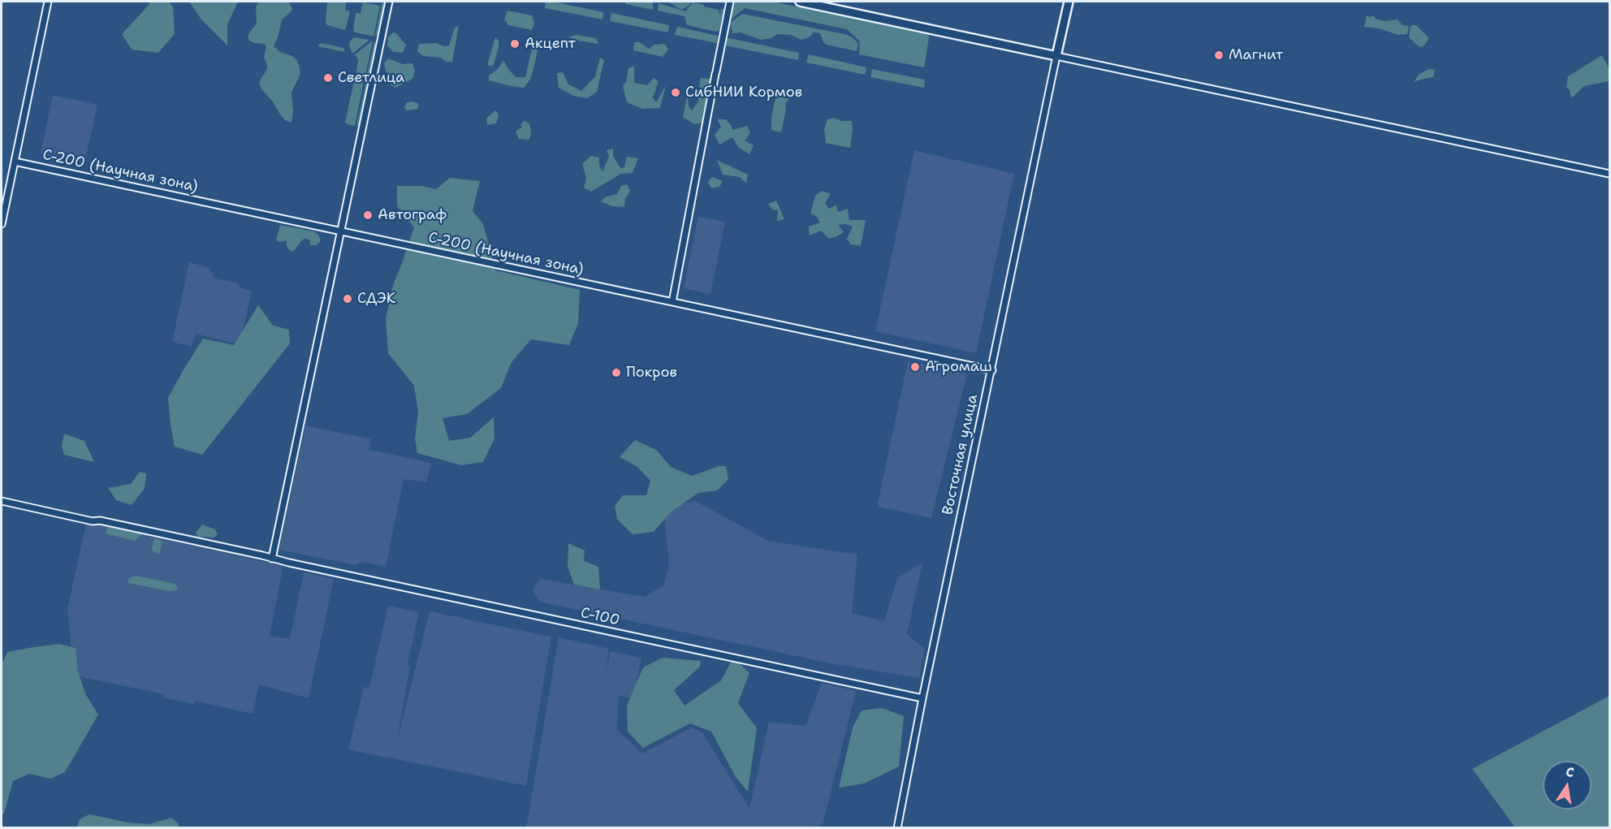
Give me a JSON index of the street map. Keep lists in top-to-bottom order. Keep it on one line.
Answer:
{"streets":{"main road":["Восточная улица"],"street":["С-200 (Научная зона)","С-100"]},"crossings":[["С-200 (Научная зона)","Восточная улица"],["Восточная улица","С-100"]],"places":["Акцепт","Магнит","Светлица","СибНИИ Кормов","Автограф","СДЭК","Агромаш","Покров"],"north":"top"}
